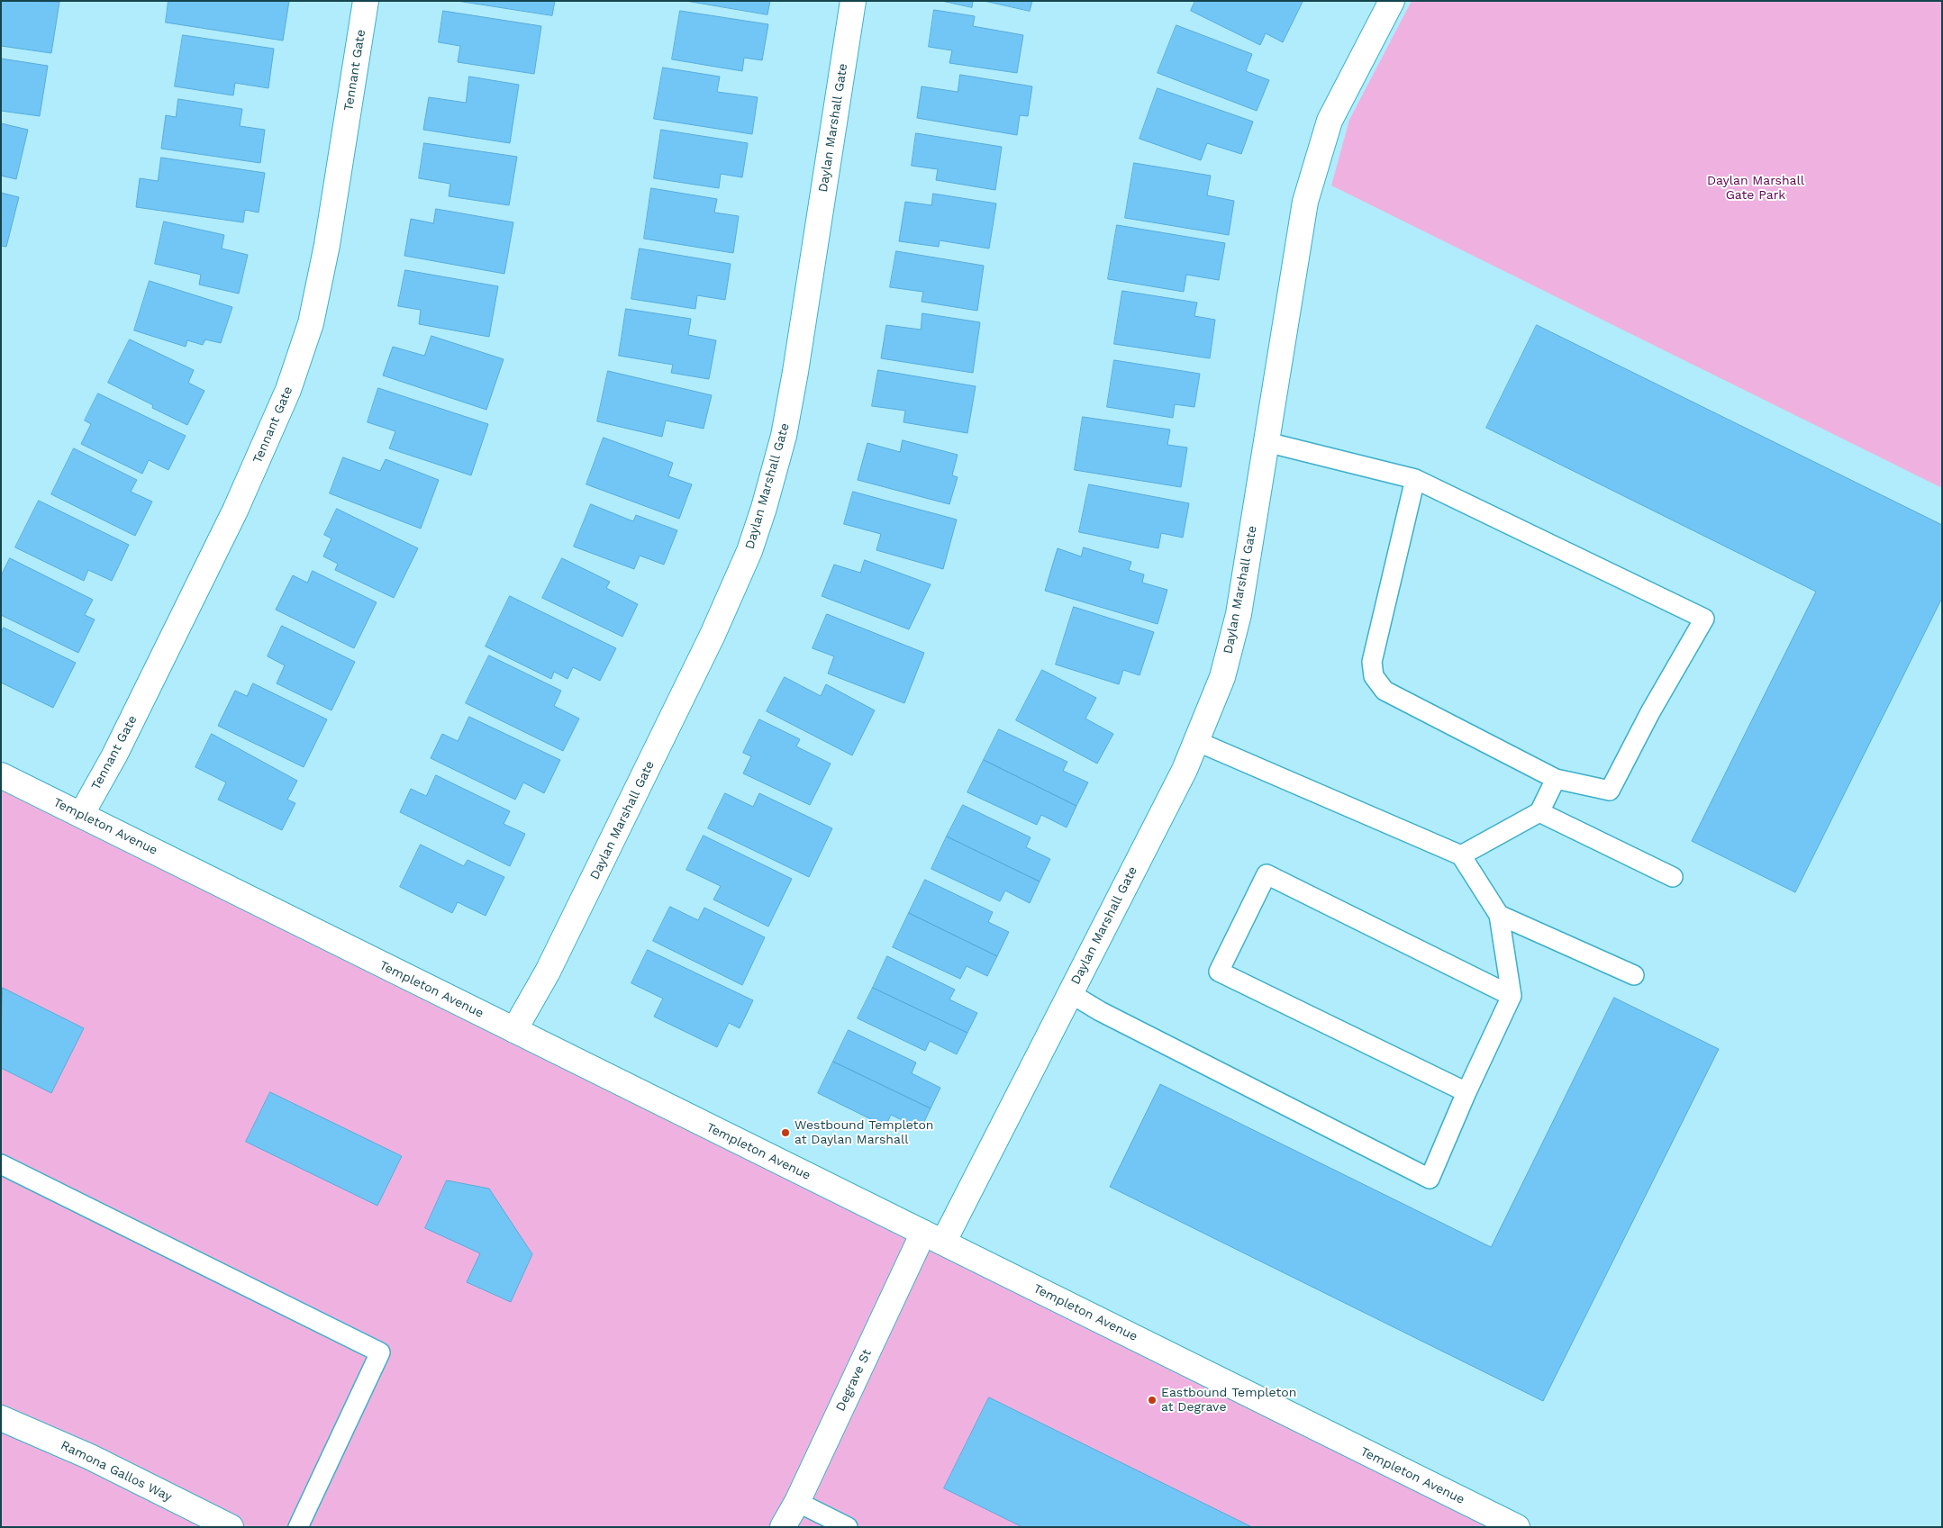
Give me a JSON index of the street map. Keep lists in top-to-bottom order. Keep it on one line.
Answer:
{"streets":{"street":["Tennant Gate","Daylan Marshall Gate","Templeton Avenue","Degrave St","Ramona Gallos Way"]},"crossings":[["Tennant Gate","Templeton Avenue"],["Daylan Marshall Gate","Templeton Avenue"],["Daylan Marshall Gate","Degrave St"],["Templeton Avenue","Degrave St"]],"parks":["Daylan Marshall Gate Park"],"places":["Westbound Templeton at Daylan Marshall","Eastbound Templeton at Degrave"]}
